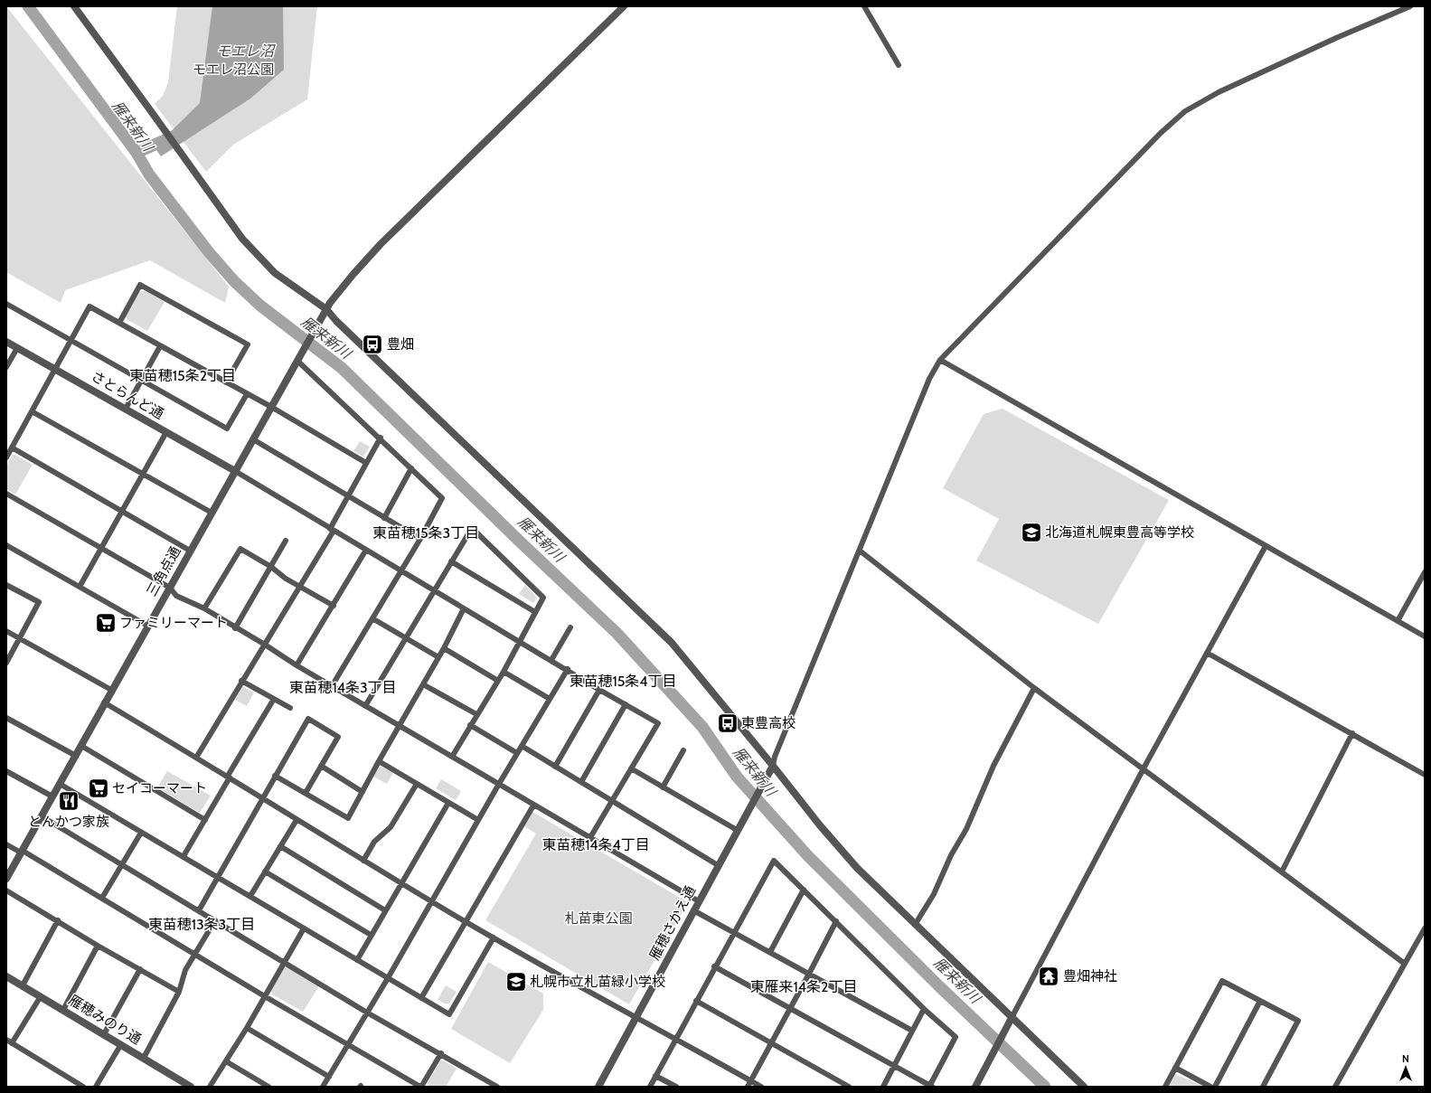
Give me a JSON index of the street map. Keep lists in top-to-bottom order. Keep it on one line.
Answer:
{"streets":{"street":["さとらんど通","三角点通","雁穂さかえ通","雁穂みのり通"]},"crossings":[["さとらんど通","三角点通"]],"districts":["東苗穂15条2丁目","東苗穂15条3丁目","東苗穂15条4丁目","東苗穂14条3丁目","東苗穂14条4丁目","東苗穂13条3丁目","東雁来14条2丁目"],"water":["モエレ沼","雁来新川"],"parks":["モエレ沼公園","札苗東公園"],"places":{"bus stop":["豊畑","東豊高校"],"school or university":["北海道札幌東豊高等学校","札幌市立札苗緑小学校"],"supermarket":["ファミリーマート","セイコーマート"],"restaurant":["とんかつ家族"],"temple":["豊畑神社"]},"north":"top"}
